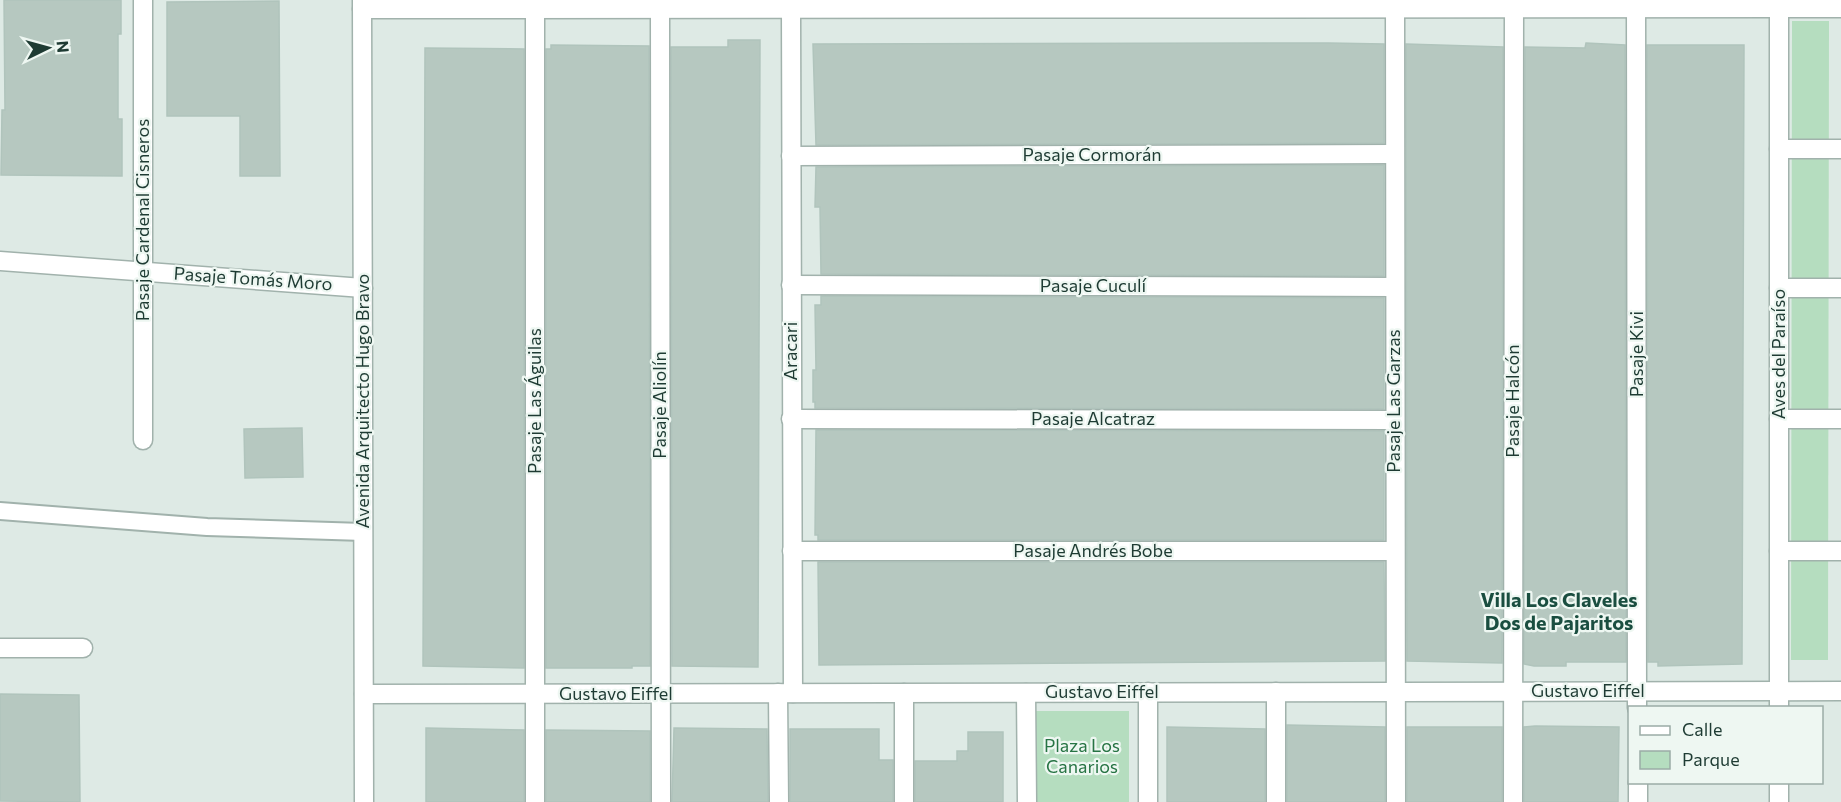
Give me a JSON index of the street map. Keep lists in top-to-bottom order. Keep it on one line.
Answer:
{"streets":{"street":["Pasaje Cormorán","Pasaje Cardenal Cisneros","Pasaje Tomás Moro","Pasaje Cuculí","Aracari","Pasaje Kivi","Aves del Paraíso","Avenida Arquitecto Hugo Bravo","Pasaje Las Águilas","Pasaje Las Garzas","Pasaje Halcón","Pasaje Aliolín","Pasaje Alcatraz","Pasaje Andrés Bobe","Gustavo Eiffel"]},"crossings":[["Pasaje Cormorán","Aracari"],["Pasaje Cormorán","Pasaje Las Garzas"],["Pasaje Cardenal Cisneros","Pasaje Tomás Moro"],["Pasaje Tomás Moro","Avenida Arquitecto Hugo Bravo"],["Pasaje Cuculí","Aracari"],["Pasaje Cuculí","Pasaje Las Garzas"],["Aracari","Pasaje Alcatraz"],["Aracari","Pasaje Andrés Bobe"],["Aracari","Gustavo Eiffel"],["Pasaje Kivi","Gustavo Eiffel"],["Aves del Paraíso","Gustavo Eiffel"],["Avenida Arquitecto Hugo Bravo","Gustavo Eiffel"],["Pasaje Las Águilas","Gustavo Eiffel"],["Pasaje Las Garzas","Pasaje Alcatraz"],["Pasaje Las Garzas","Pasaje Andrés Bobe"],["Pasaje Las Garzas","Gustavo Eiffel"],["Pasaje Halcón","Gustavo Eiffel"],["Pasaje Aliolín","Gustavo Eiffel"]],"districts":["Villa Los Claveles Dos de Pajaritos"],"parks":["Plaza Los Canarios"],"legend":["Calle","Parque"],"north":"right"}
